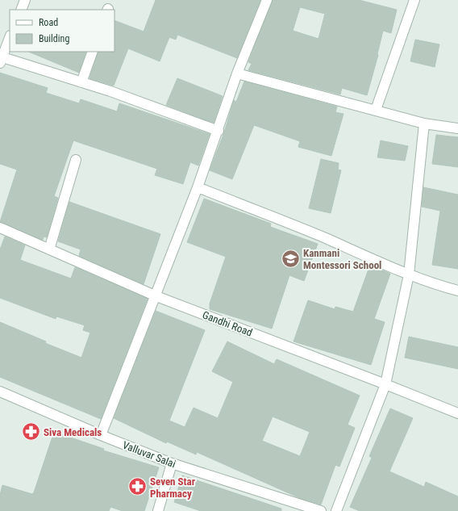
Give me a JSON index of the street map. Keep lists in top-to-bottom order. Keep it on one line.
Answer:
{"streets":{"street":["Gandhi Road","Valluvar Salai"]},"places":{"school or university":["Kanmani Montessori School"],"pharmacy":["Siva Medicals","Seven Star Pharmacy"]},"legend":["Road","Building"]}
